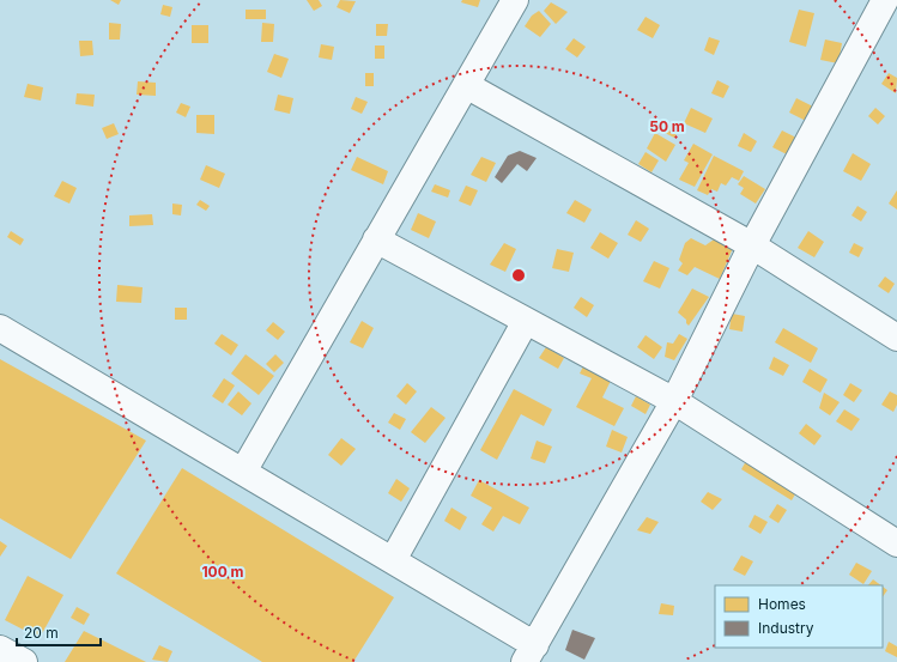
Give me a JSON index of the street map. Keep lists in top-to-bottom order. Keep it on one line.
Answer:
{"legend":["Homes","Industry"],"scale_bar":"20 m","rings":["50 m","100 m"]}
